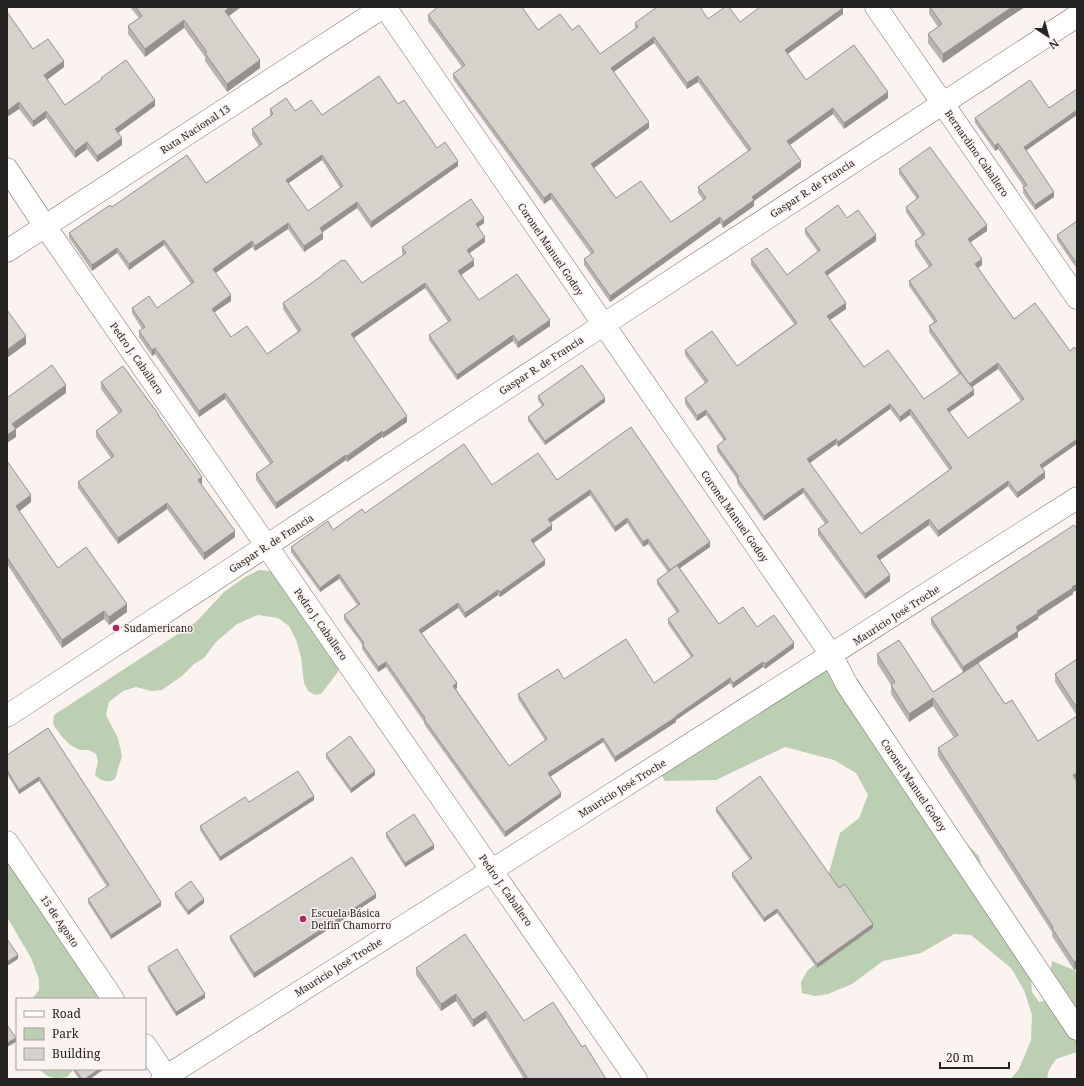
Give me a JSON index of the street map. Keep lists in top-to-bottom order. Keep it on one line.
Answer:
{"streets":{"main road":["Ruta Nacional 13","Bernardino Caballero","Gaspar R. de Francia","Coronel Manuel Godoy","Pedro J. Caballero","Mauricio José Troche","15 de Agosto"]},"crossings":[["Ruta Nacional 13","Coronel Manuel Godoy"],["Ruta Nacional 13","Pedro J. Caballero"],["Bernardino Caballero","Gaspar R. de Francia"],["Gaspar R. de Francia","Coronel Manuel Godoy"],["Gaspar R. de Francia","Pedro J. Caballero"],["Coronel Manuel Godoy","Mauricio José Troche"],["Pedro J. Caballero","Mauricio José Troche"]],"places":["Sudamericano","Escuela Básica Delfín Chamorro"],"legend":["Road","Park","Building"],"scale_bar":"20 m","north":"bottom right"}
